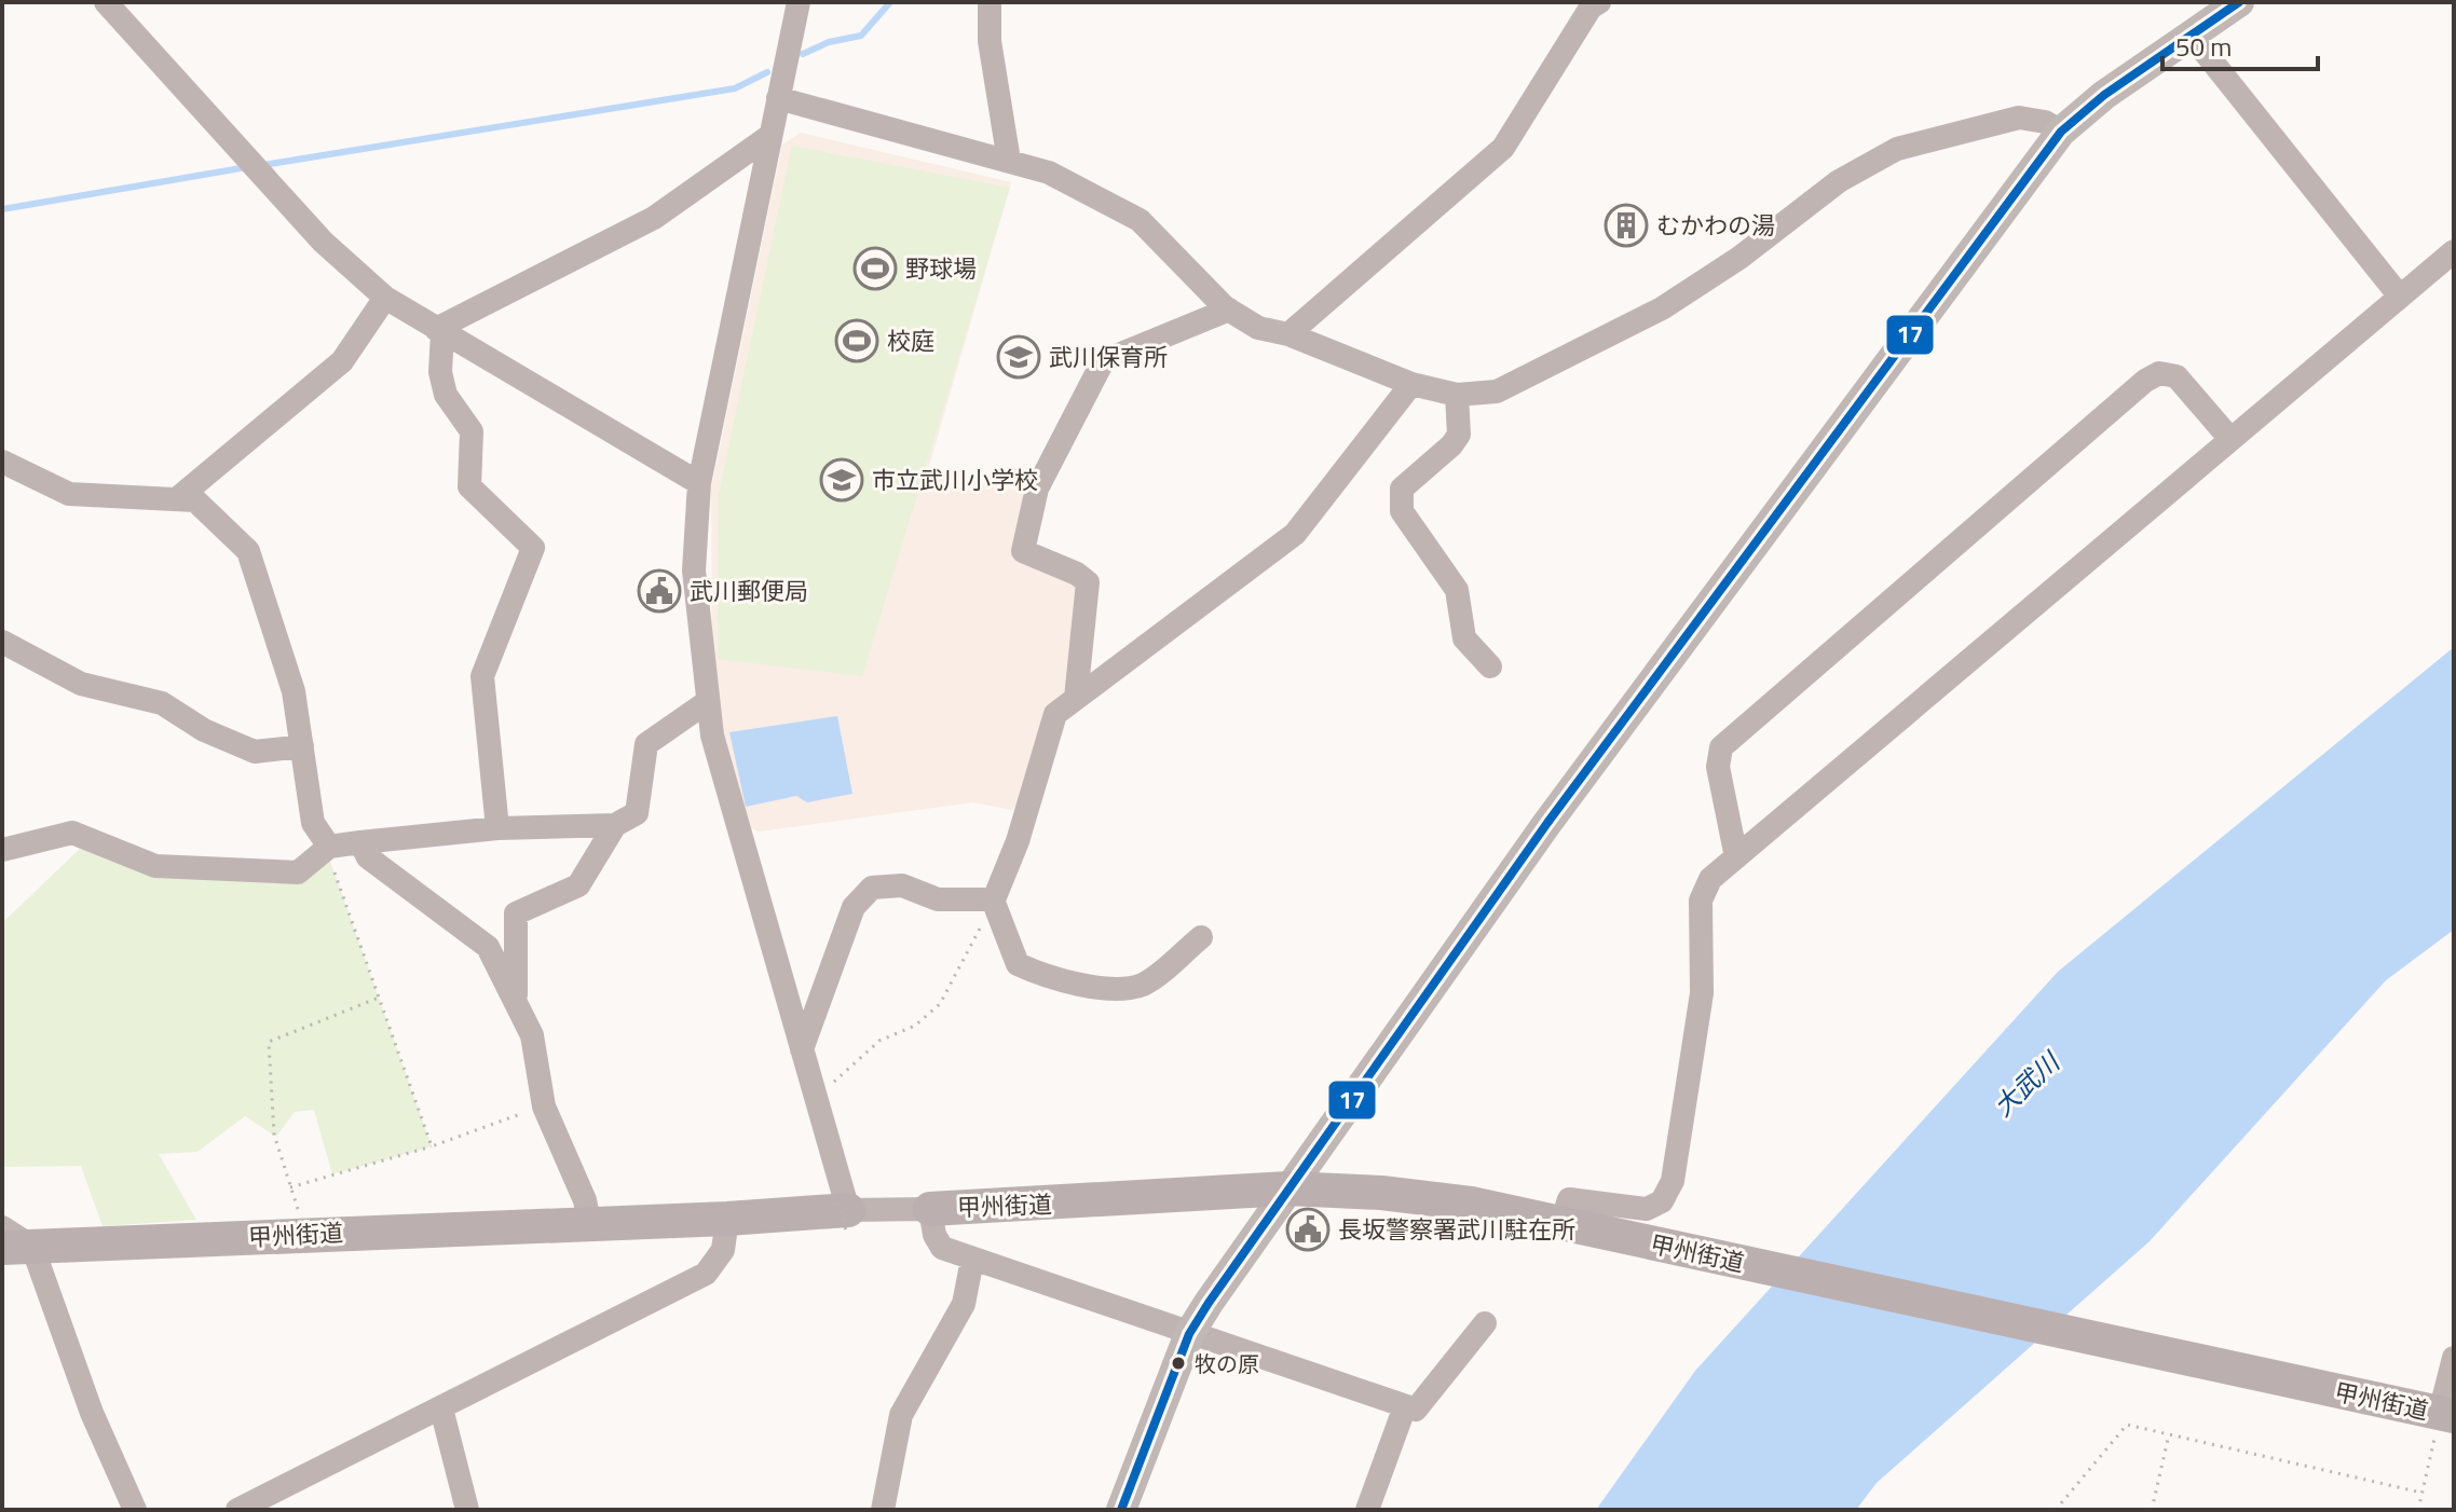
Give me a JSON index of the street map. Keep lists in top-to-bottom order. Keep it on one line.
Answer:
{"streets":{"highway":["甲州街道"]},"water":["大武川"],"places":{"building":["むかわの湯"],"sports":["野球場","校庭"],"school or university":["武川保育所","市立武川小学校"],"public building":["武川郵便局","長坂警察署武川駐在所"],"other":["牧の原"]},"lines":["transit line 17"],"scale_bar":"50 m"}
